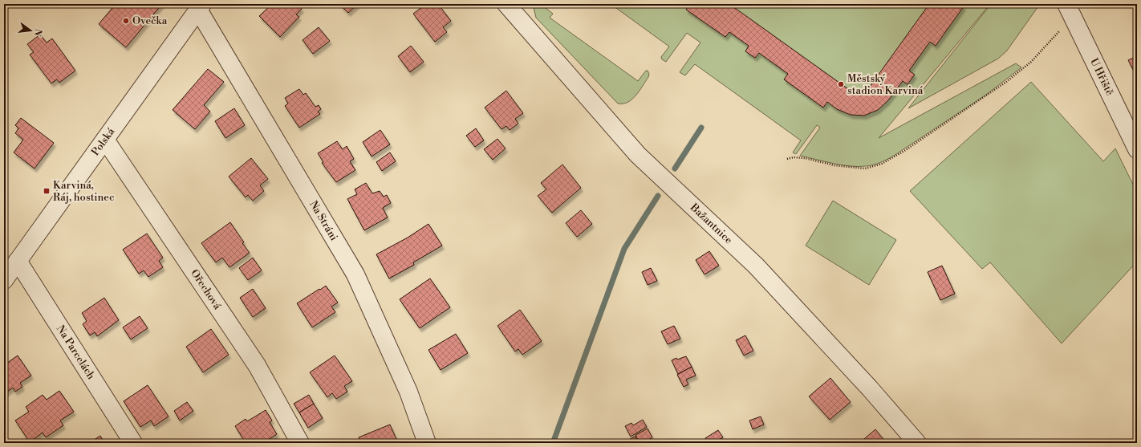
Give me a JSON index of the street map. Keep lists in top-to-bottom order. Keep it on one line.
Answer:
{"streets":{"street":["U Hřiště","Polská","Na Stráni","Bažantnice","Ořechová","Na Parcelách"]},"crossings":[["Polská","Na Stráni"],["Polská","Ořechová"],["Polská","Na Parcelách"]],"places":{"other":["Ovečka","Městský stadion Karviná"],"transit":["Karviná, Ráj, hostinec"]},"north":"right"}
